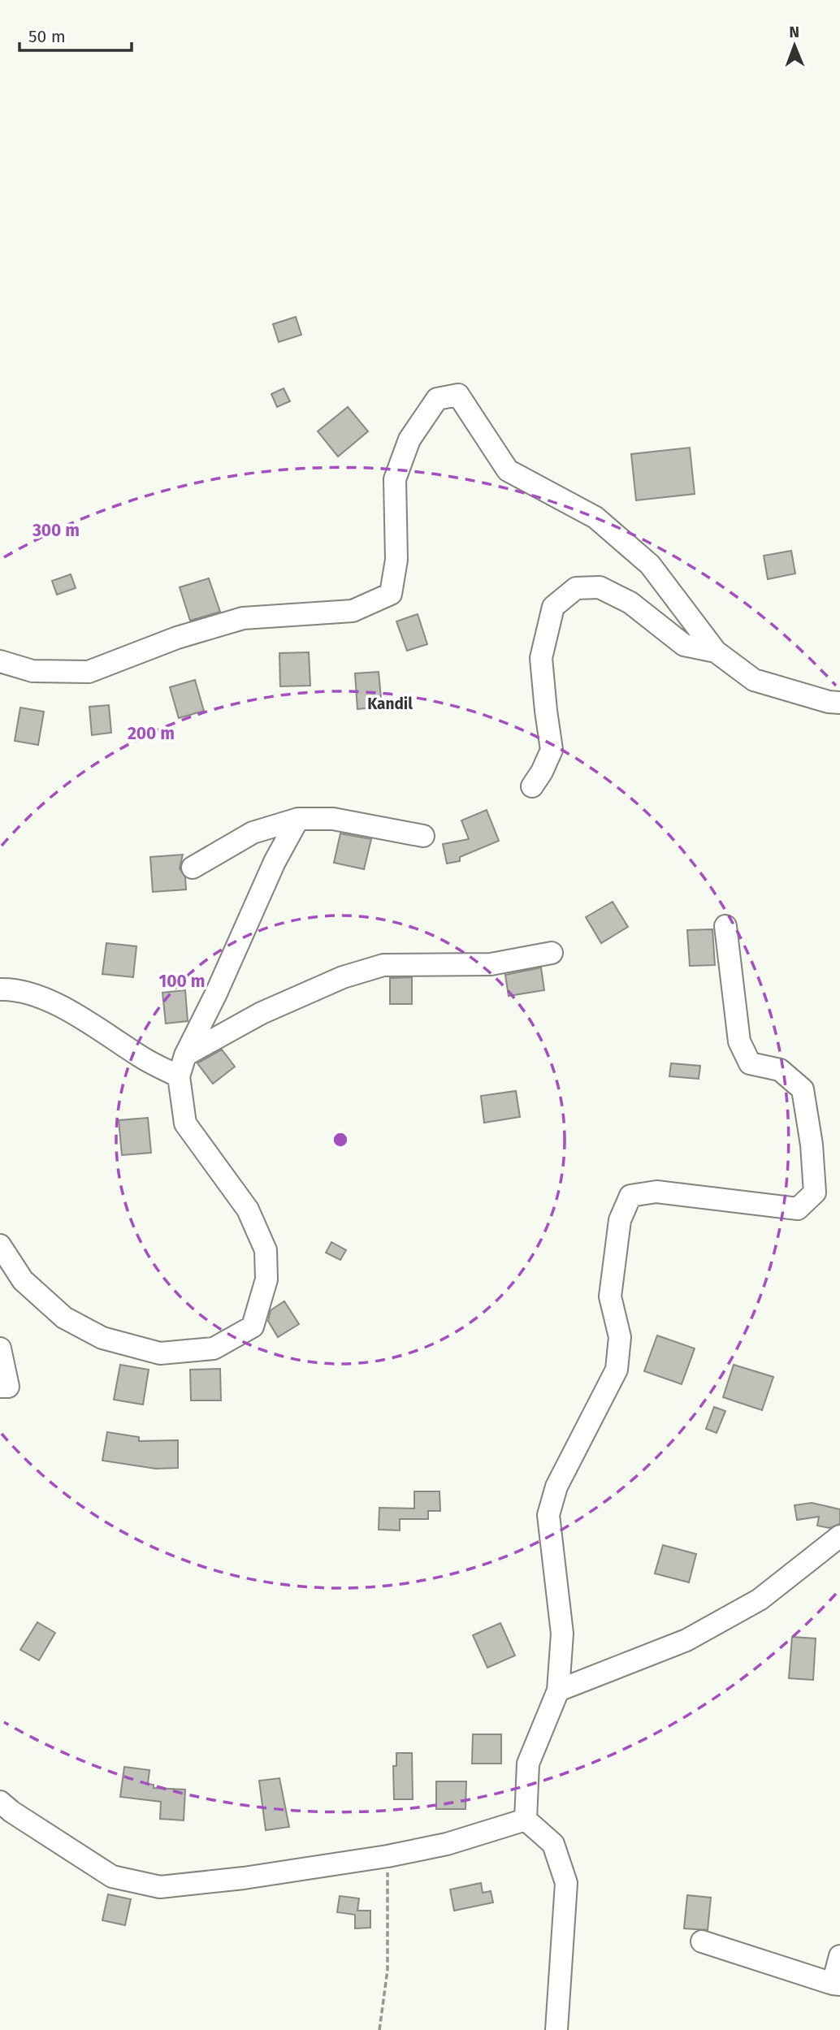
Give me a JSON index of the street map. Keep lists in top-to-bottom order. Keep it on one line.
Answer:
{"districts":["Kandil"],"scale_bar":"50 m","north":"top","rings":["300 m","200 m","100 m"]}
